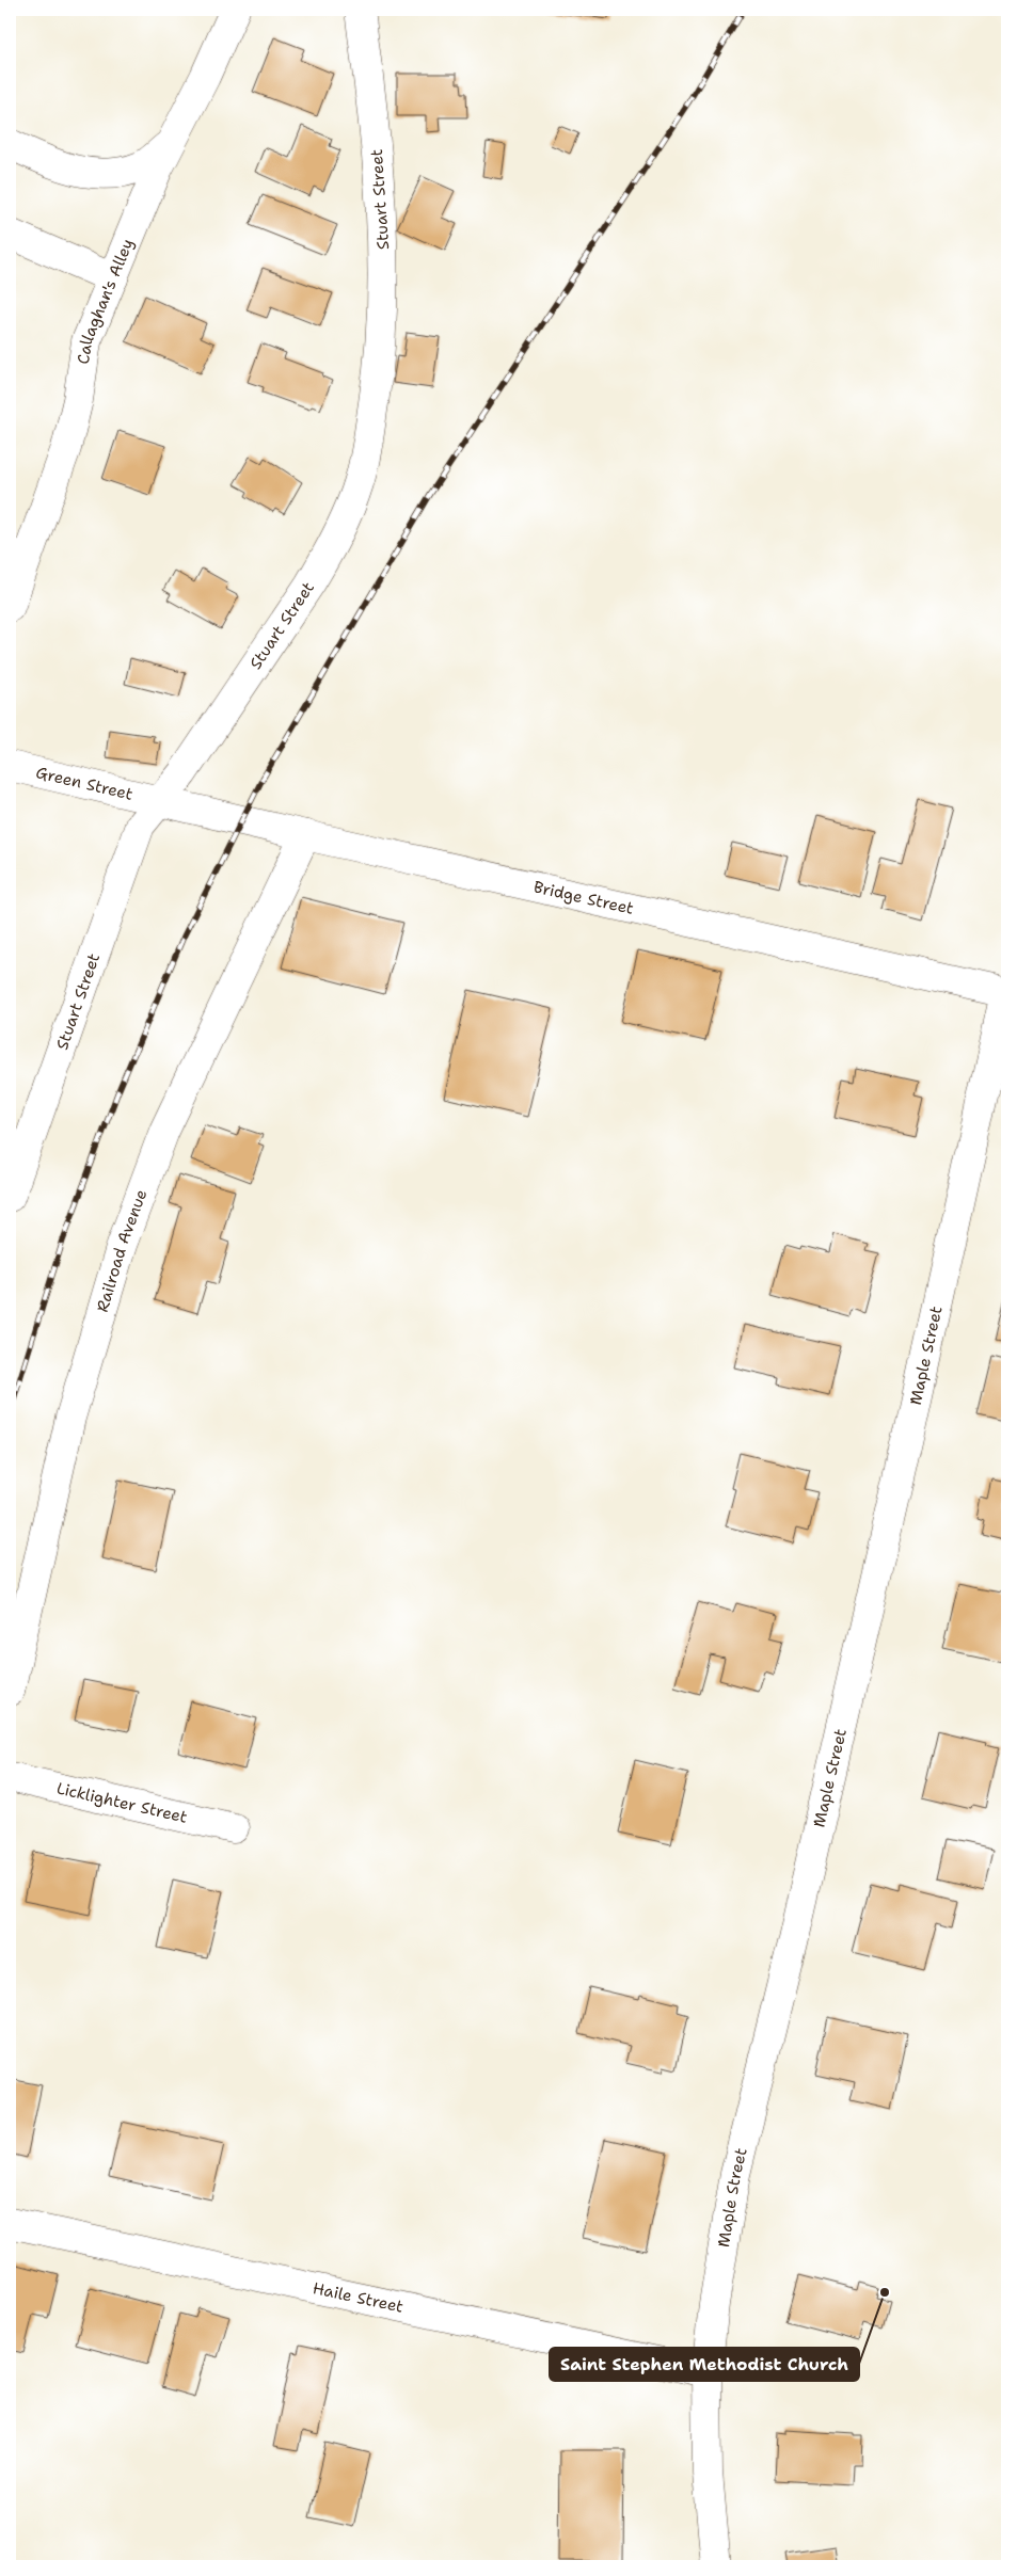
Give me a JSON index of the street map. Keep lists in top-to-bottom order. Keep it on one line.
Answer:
{"streets":{"street":["Stuart Street","Callaghan's Alley","Green Street","Bridge Street","Railroad Avenue","Maple Street","Licklighter Street","Haile Street"]},"crossings":[["Stuart Street","Green Street"],["Stuart Street","Bridge Street"],["Green Street","Bridge Street"],["Bridge Street","Railroad Avenue"],["Bridge Street","Maple Street"],["Maple Street","Haile Street"]],"places":["Saint Stephen Methodist Church"]}
